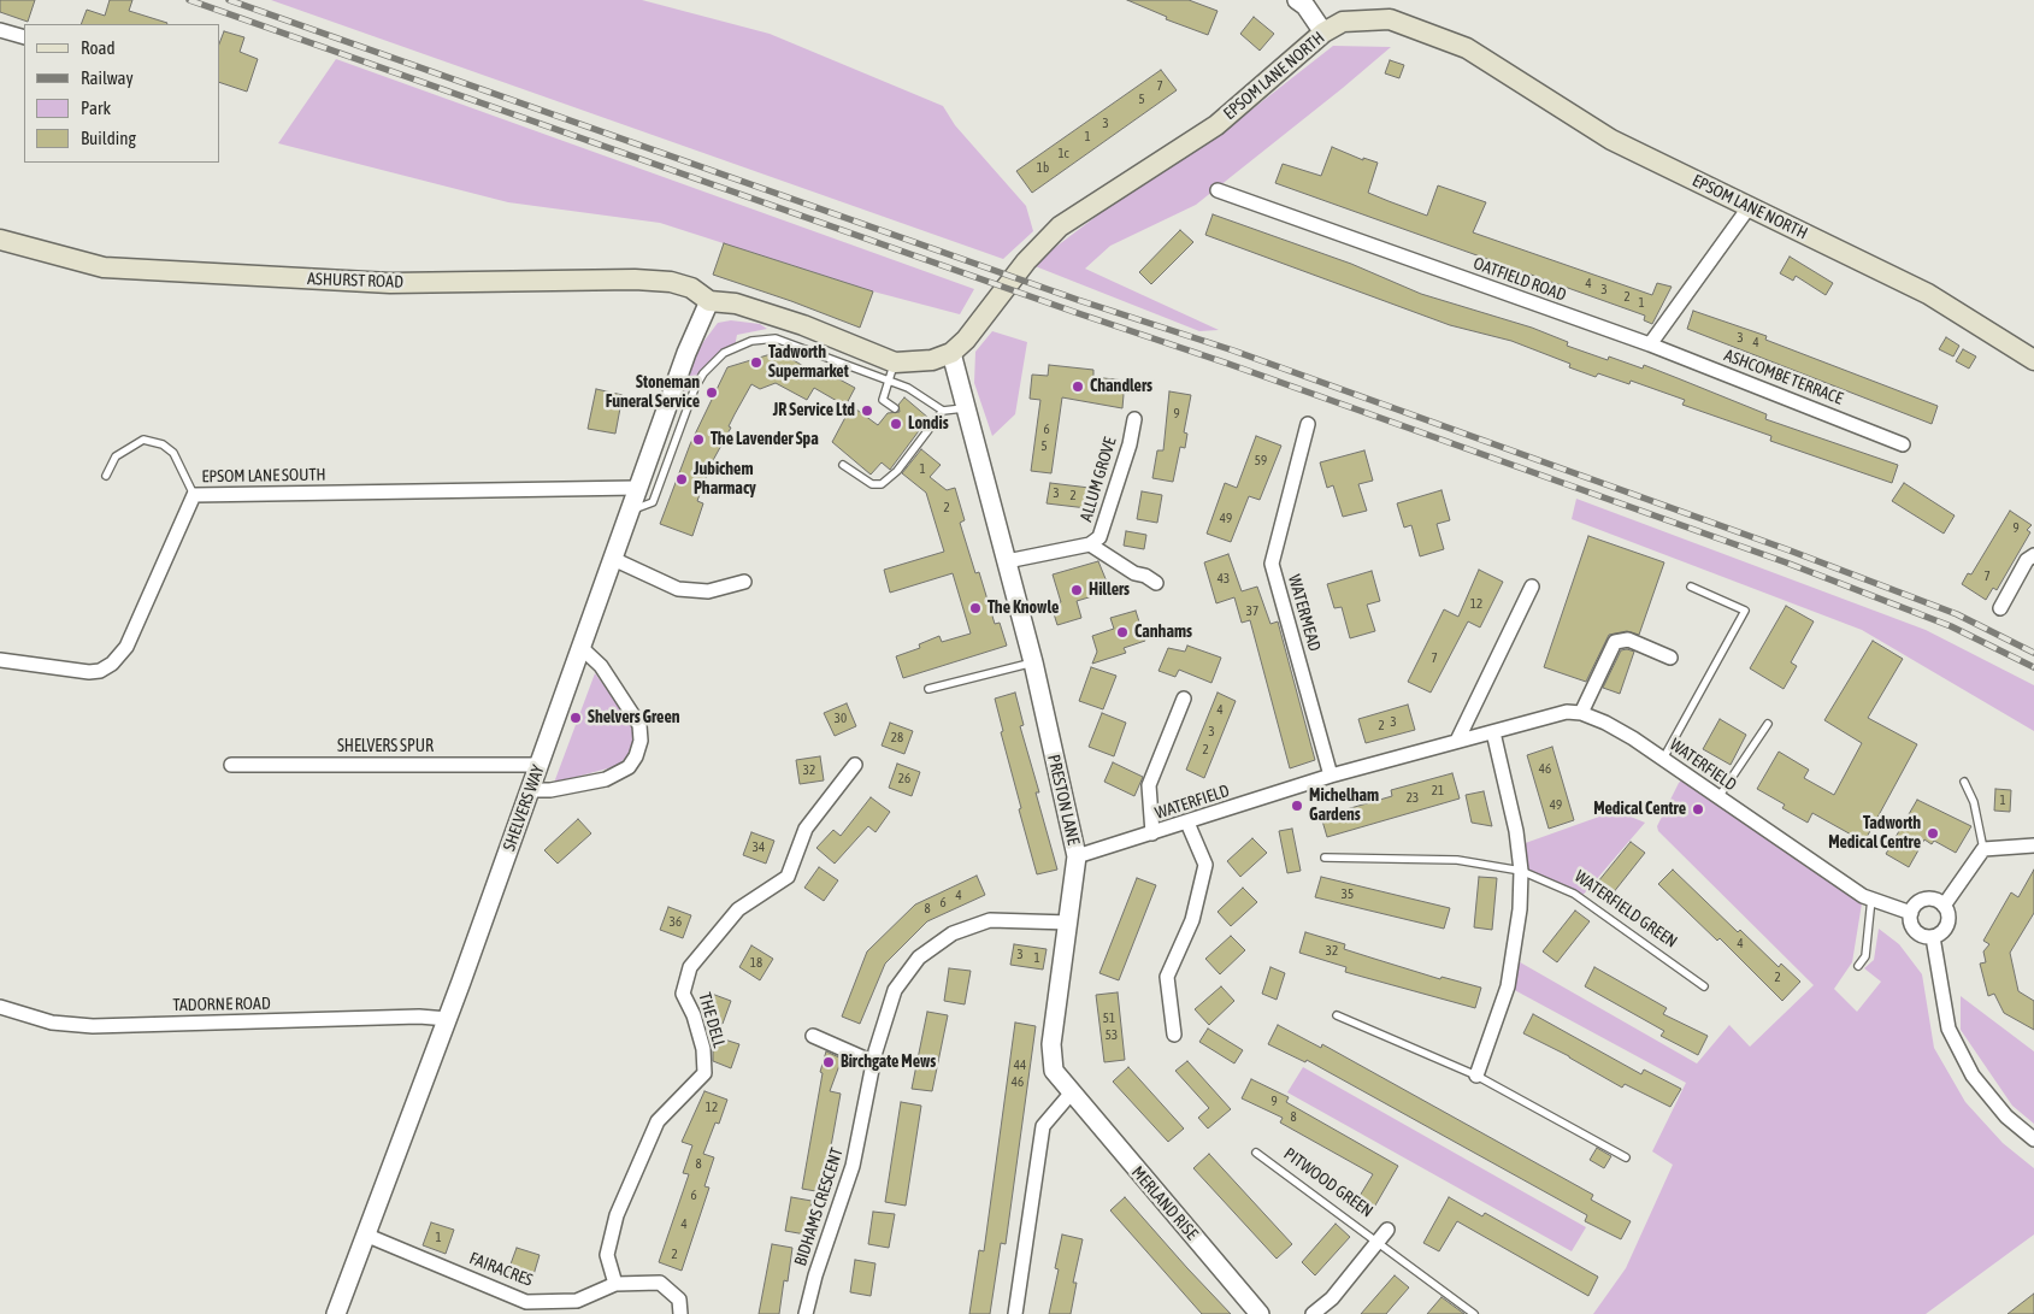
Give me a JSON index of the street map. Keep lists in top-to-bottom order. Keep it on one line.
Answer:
{"streets":{"main road":["EPSOM LANE NORTH","ASHURST ROAD"],"street":["OATFIELD ROAD","ASHCOMBE TERRACE","EPSOM LANE SOUTH","ALLUM GROVE","WATERMEAD","SHELVERS SPUR","WATERFIELD","PRESTON LANE","SHELVERS WAY","TADORNE ROAD","THE DELL","PITWOOD GREEN","MERLAND RISE","BIDHAMS CRESCENT","FAIRACRES"],"lane":["WATERFIELD GREEN"]},"crossings":[["EPSOM LANE NORTH","PRESTON LANE"],["OATFIELD ROAD","ASHCOMBE TERRACE"],["ASHURST ROAD","SHELVERS WAY"],["EPSOM LANE SOUTH","SHELVERS WAY"],["ALLUM GROVE","PRESTON LANE"],["WATERMEAD","WATERFIELD"],["SHELVERS SPUR","SHELVERS WAY"],["WATERFIELD","PRESTON LANE"],["PRESTON LANE","MERLAND RISE"],["PRESTON LANE","BIDHAMS CRESCENT"],["SHELVERS WAY","TADORNE ROAD"],["SHELVERS WAY","FAIRACRES"],["THE DELL","FAIRACRES"]],"places":["Tadworth Supermarket","Chandlers","Stoneman Funeral Service","JR Service Ltd","Londis","The Lavender Spa","Jubichem Pharmacy","Hillers","The Knowle","Canhams","Shelvers Green","Michelham Gardens","Medical Centre","Tadworth Medical Centre","Birchgate Mews"],"house_numbers":["7","5","3","1","1c","1b","4","3","2","1","3","4","9","6","5","59","1","3","2","2","49","9","7","43","12","37","7","4","30","3","2","3","28","2","46","32","26","21","23","1","49","34","35","4","6","8","36","4","32","3","1","18","2","51","53","44","46","9","12","8","8","6","4","1","2"],"legend":["Road","Railway","Park","Building"]}
